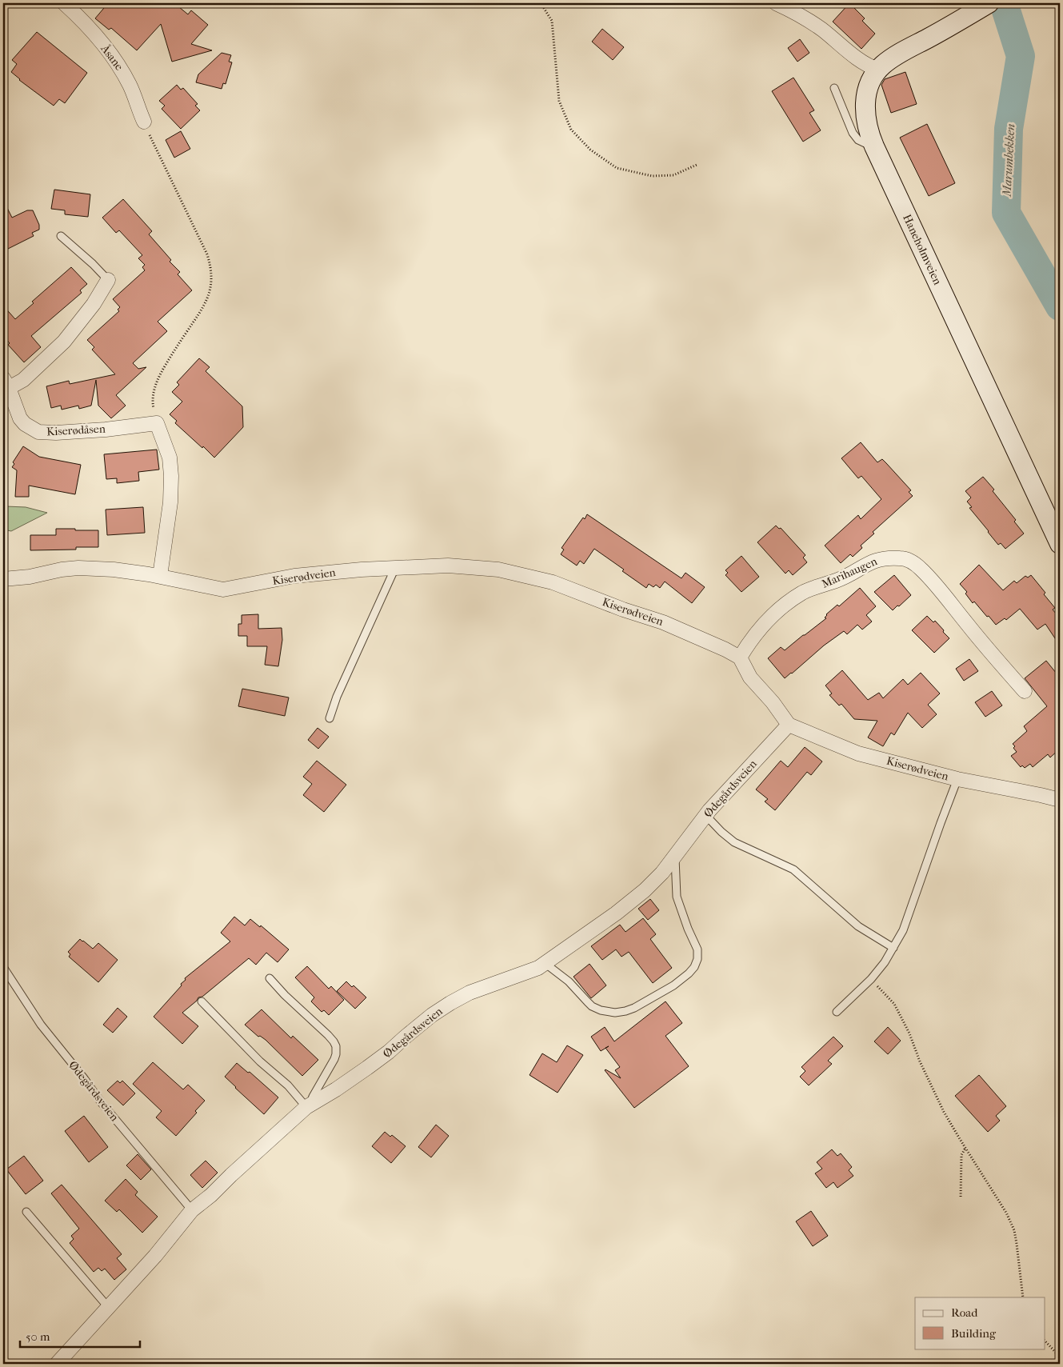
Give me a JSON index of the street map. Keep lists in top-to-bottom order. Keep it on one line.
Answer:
{"streets":{"main road":["Haneholmveien"],"street":["Åsane","Kiserødåsen","Marihaugen","Kiserødveien","Ødegårdsveien"]},"crossings":[["Marihaugen","Kiserødveien"],["Kiserødveien","Ødegårdsveien"]],"water":["Marumbekken"],"legend":["Road","Building"],"scale_bar":"50 m"}
